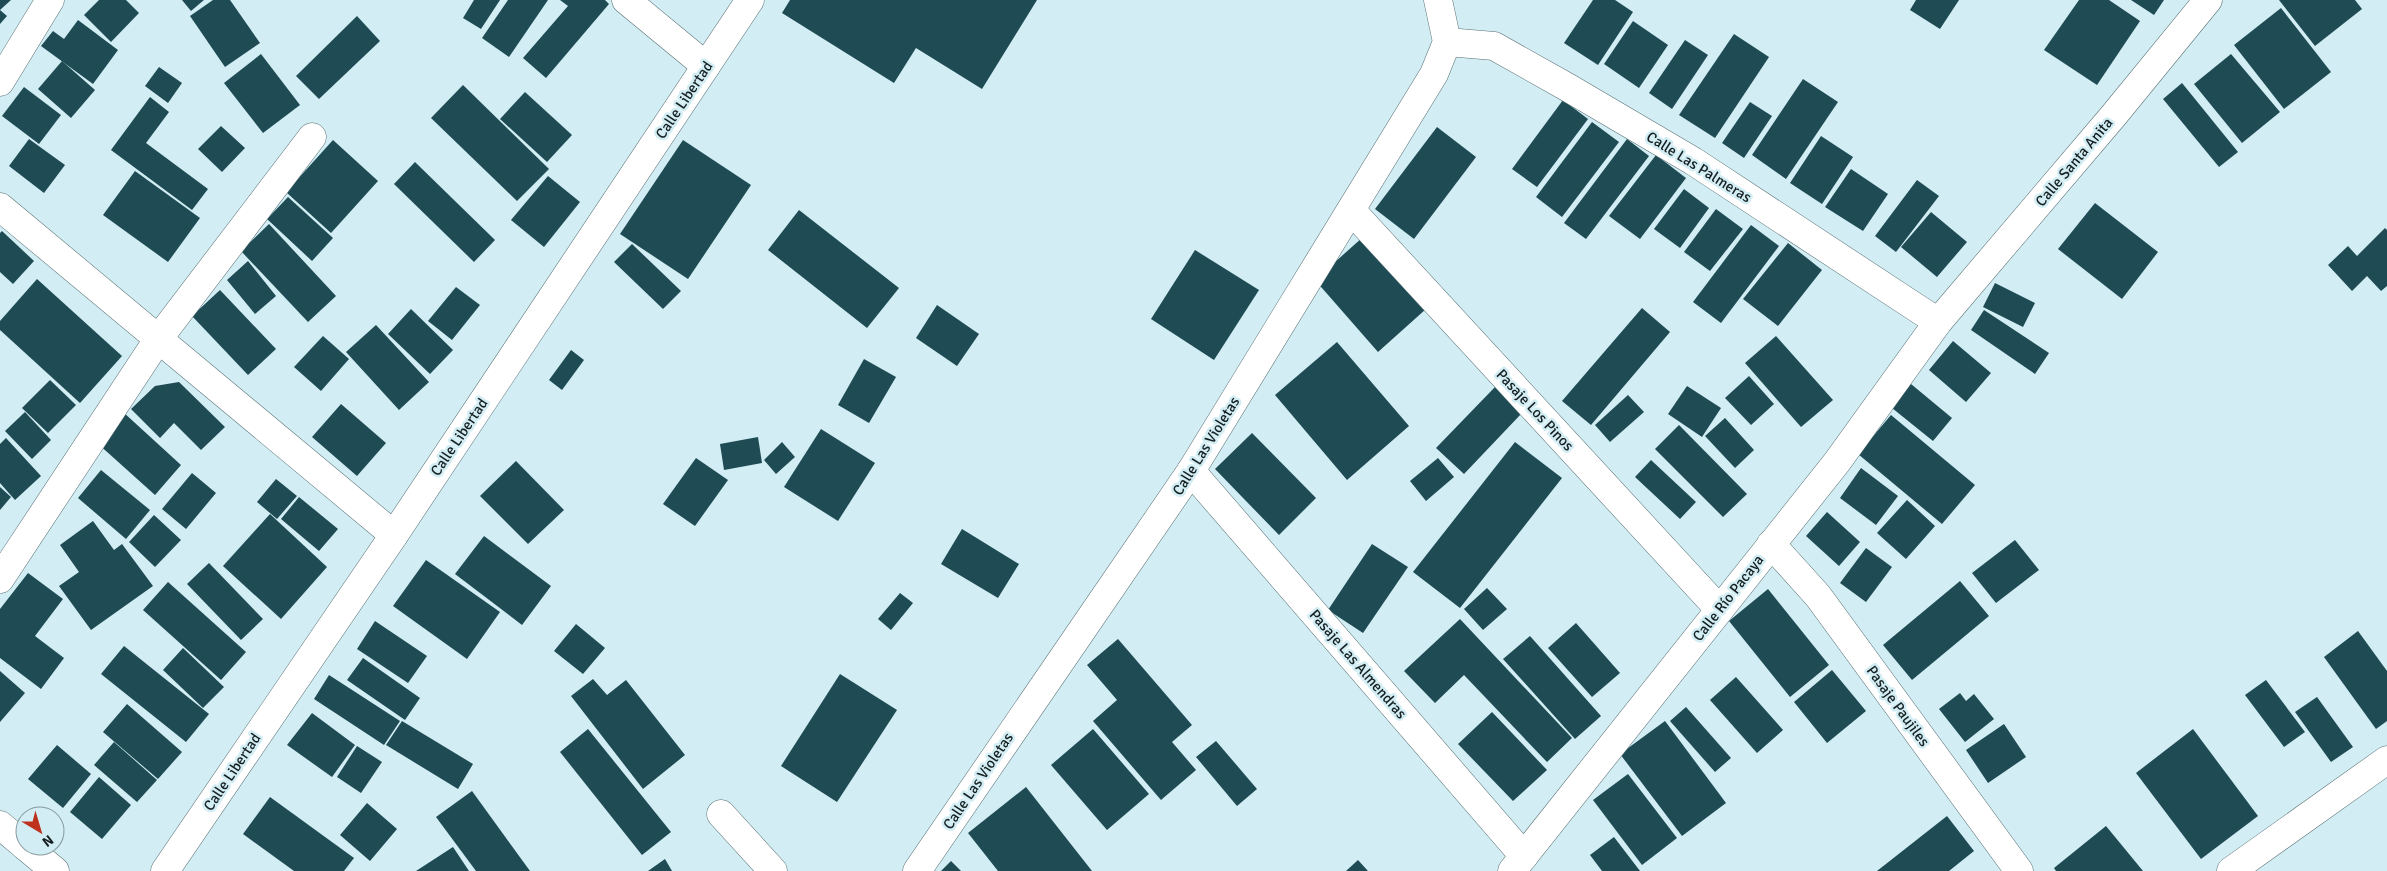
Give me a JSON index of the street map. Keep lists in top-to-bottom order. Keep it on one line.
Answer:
{"streets":{"street":["Calle Libertad","Calle Santa Anita","Calle Las Palmeras","Pasaje Los Pinos","Calle Las Violetas","Calle Río Pacaya","Pasaje Las Almendras","Pasaje Paujiles"]},"crossings":[["Calle Santa Anita","Calle Las Palmeras"],["Calle Santa Anita","Calle Río Pacaya"],["Calle Las Palmeras","Calle Las Violetas"],["Calle Las Palmeras","Calle Río Pacaya"],["Pasaje Los Pinos","Calle Las Violetas"],["Pasaje Los Pinos","Calle Río Pacaya"],["Calle Las Violetas","Pasaje Las Almendras"],["Calle Río Pacaya","Pasaje Las Almendras"],["Calle Río Pacaya","Pasaje Paujiles"]],"north":"bottom right"}
